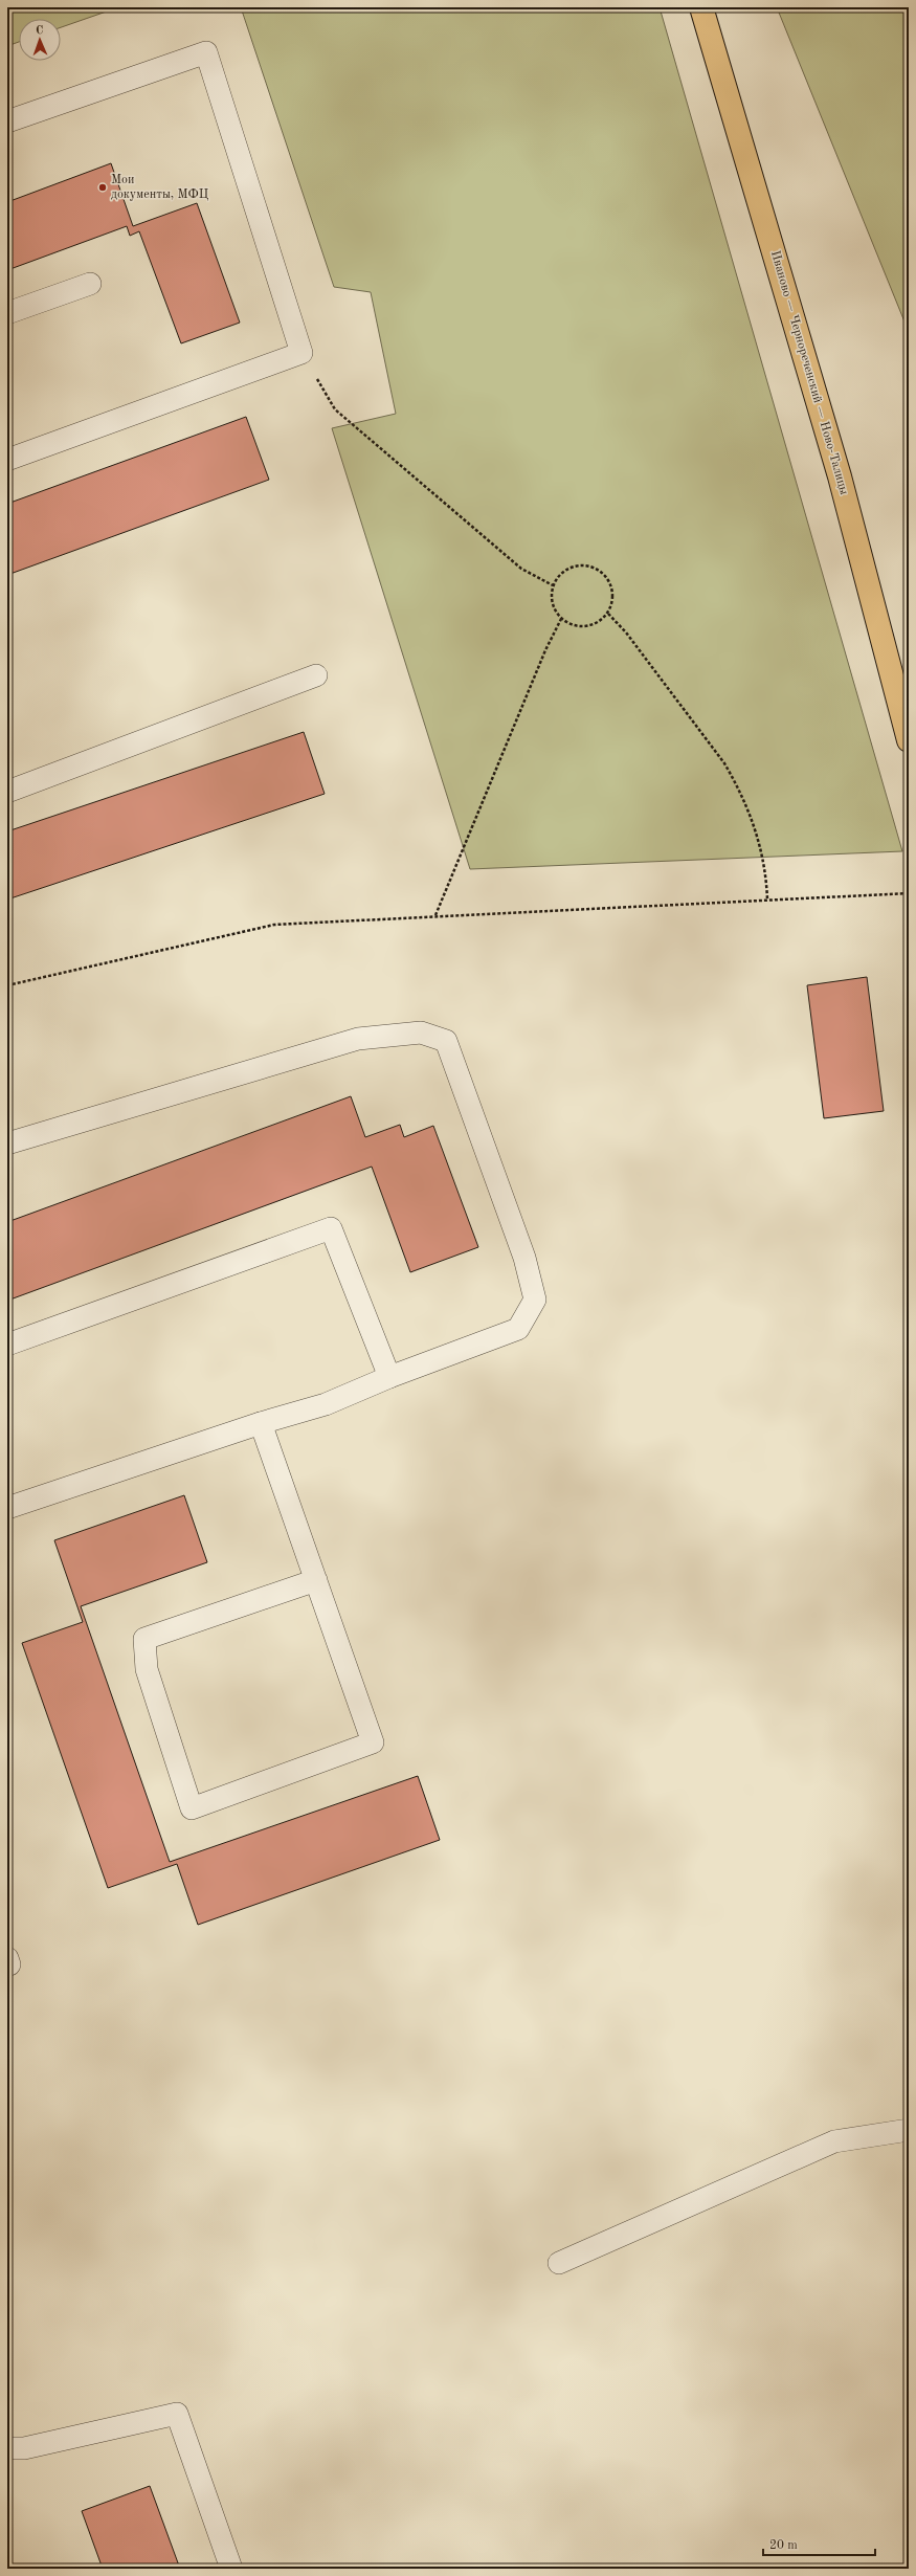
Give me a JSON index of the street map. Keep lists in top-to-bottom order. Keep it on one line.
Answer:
{"streets":{"main road":["Иваново — Чернореченский — Ново-Талицы"]},"places":["Мои документы, МФЦ"],"scale_bar":"20 m","north":"top"}
